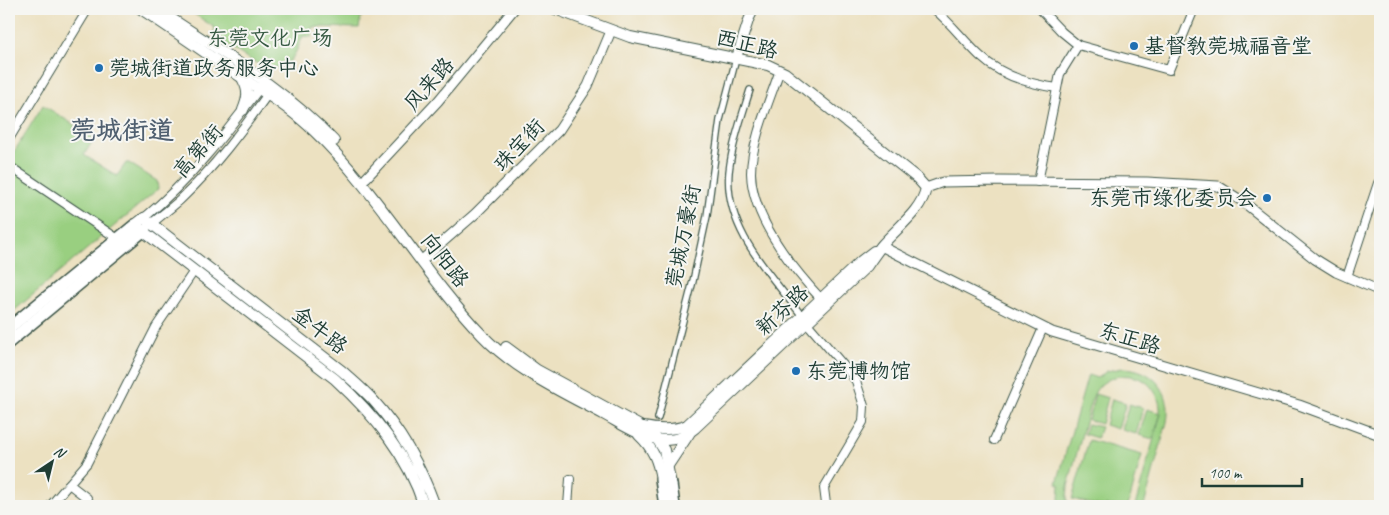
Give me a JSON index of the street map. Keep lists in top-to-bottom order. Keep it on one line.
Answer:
{"streets":{"main road":["西正路","向阳路","新芬路","金牛路"],"street":["风来路","珠宝街","高第街","莞城万豪街","东正路"]},"crossings":[["西正路","珠宝街"],["西正路","莞城万豪街"],["西正路","新芬路"],["风来路","向阳路"],["珠宝街","向阳路"],["高第街","向阳路"],["高第街","金牛路"],["新芬路","东正路"]],"districts":["莞城街道"],"parks":["东莞文化广场"],"places":["基督教莞城福音堂","莞城街道政务服务中心","东莞市绿化委员会","东莞博物馆"],"scale_bar":"100 m","north":"top right"}
